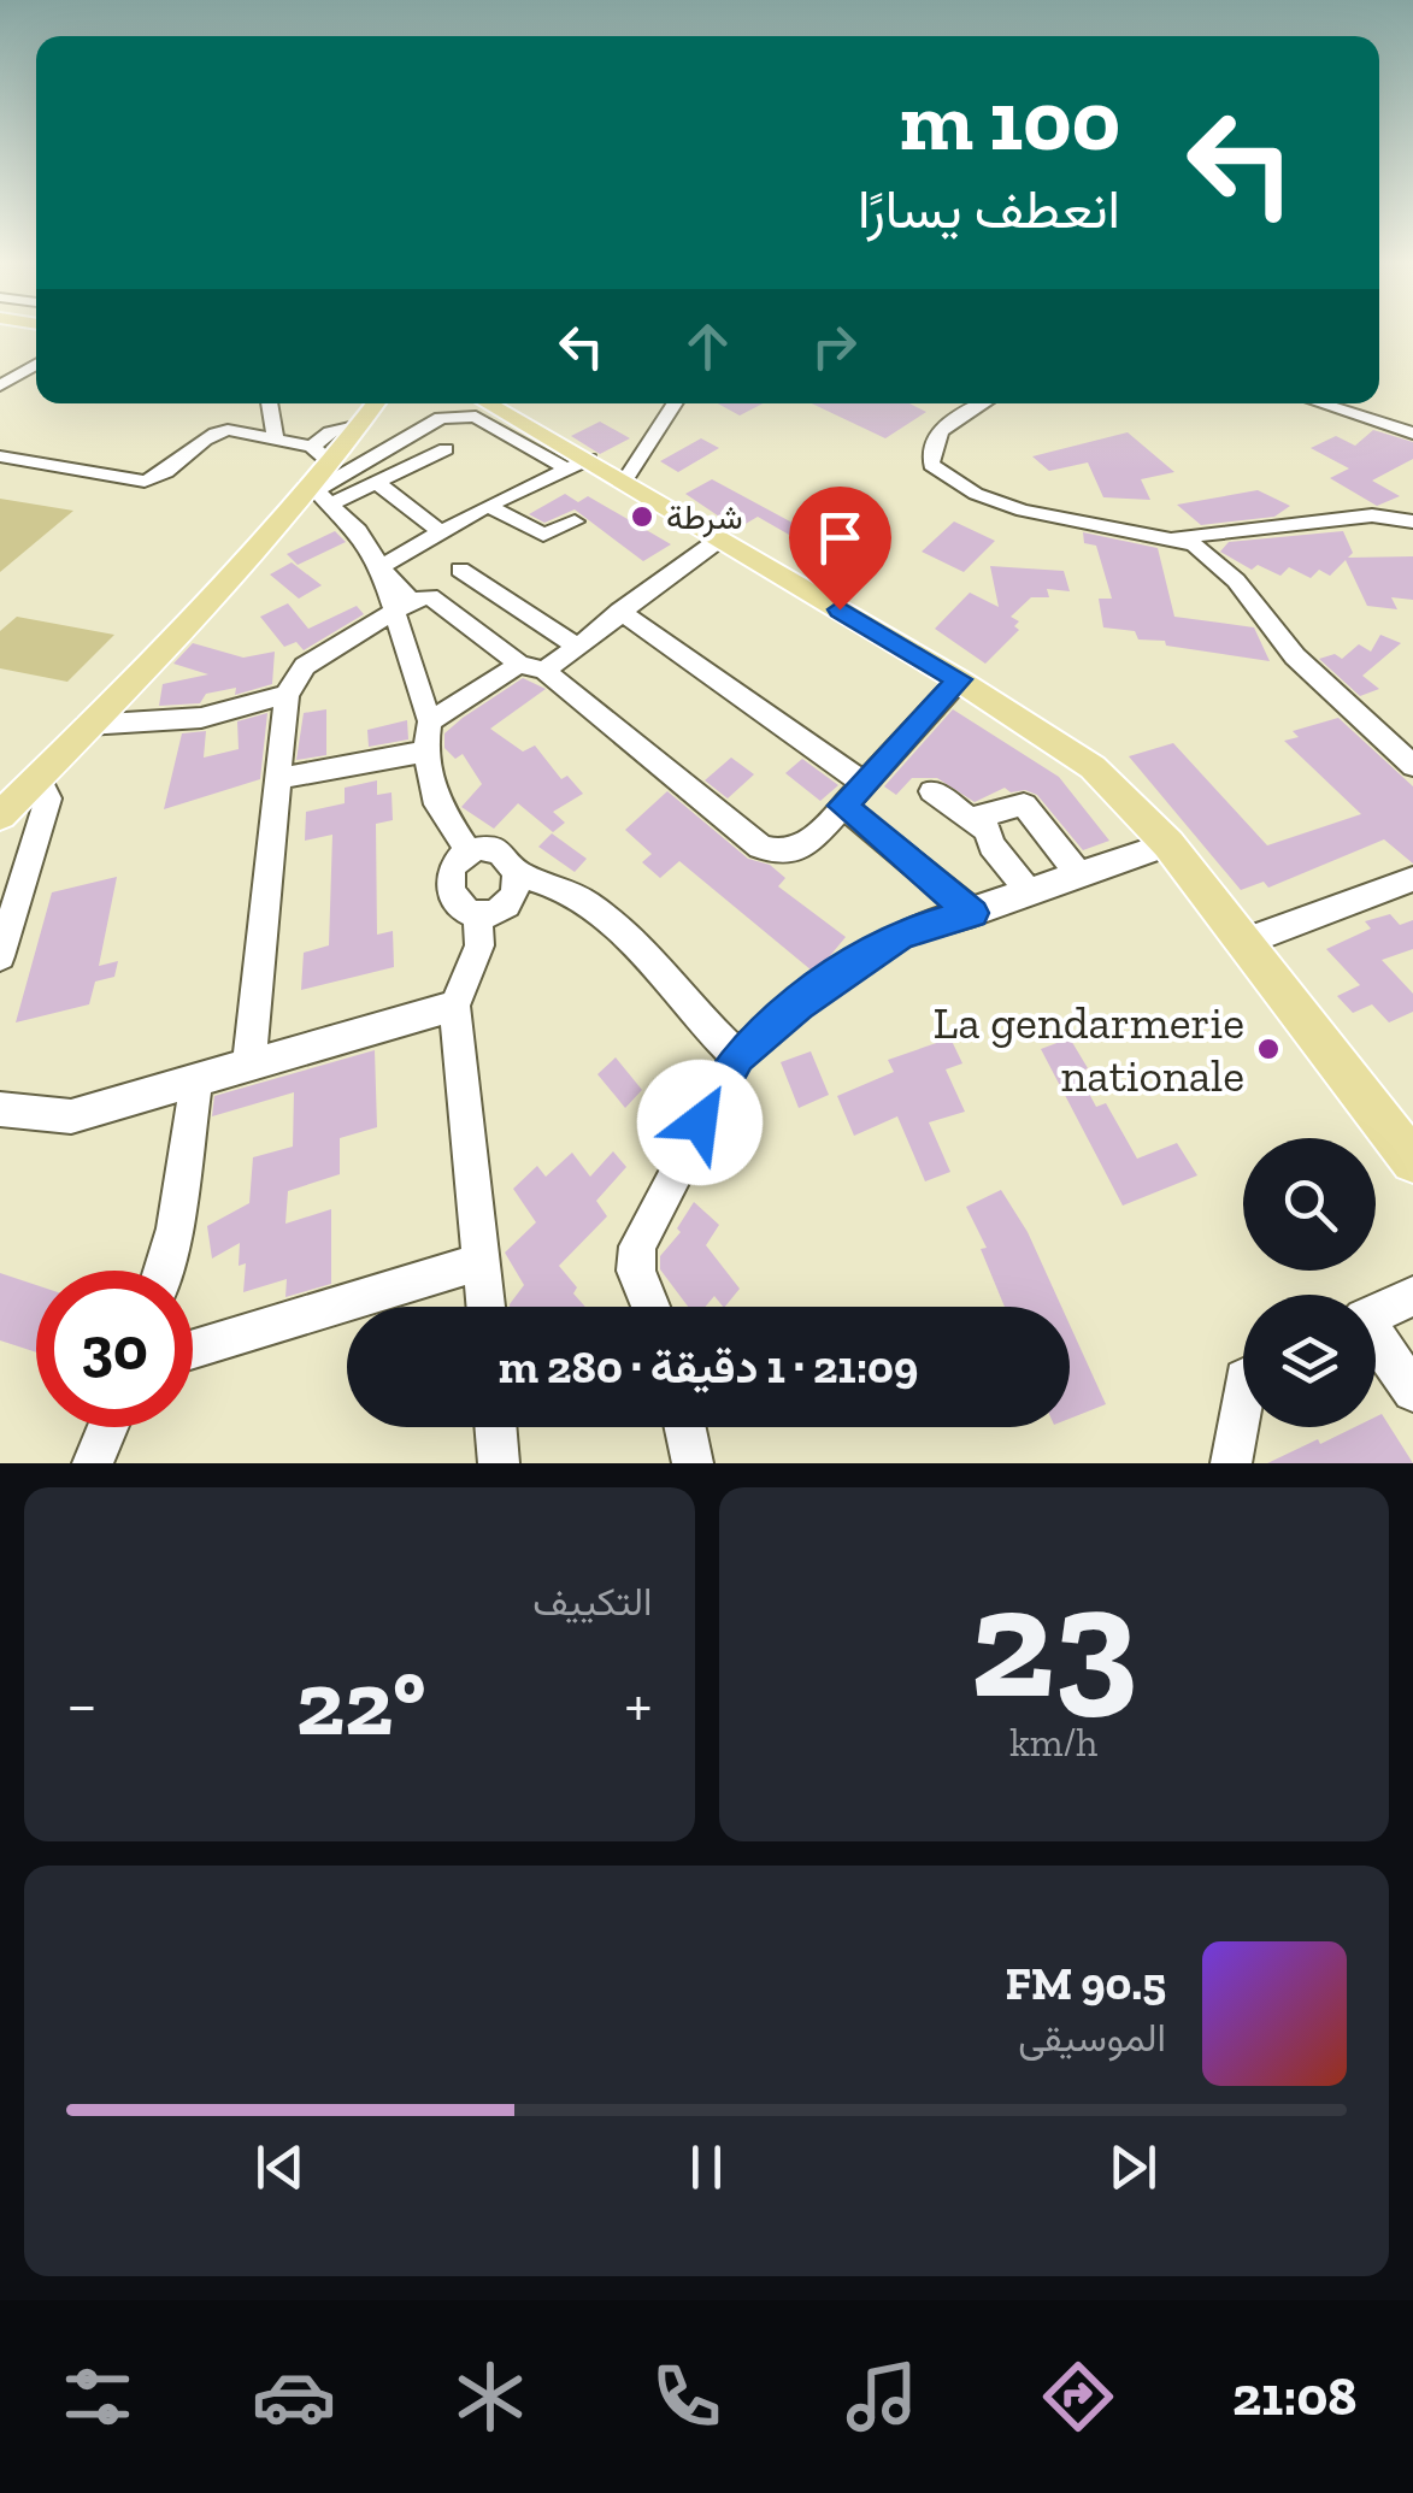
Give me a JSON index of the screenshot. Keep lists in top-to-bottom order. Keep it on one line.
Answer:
{"places":["شرطة","La gendarmerie nationale"],"page":{"turn":["100 m","انعطف يسارًا"],"limit":"30","trip":"21:09 · 1 دقيقة · 280 m","tile":[["23","km/h"],"التكييف"],"heat":["−","22°","+"],"song":["90.5 FM","الموسيقى"],"tabs":"21:08"}}
